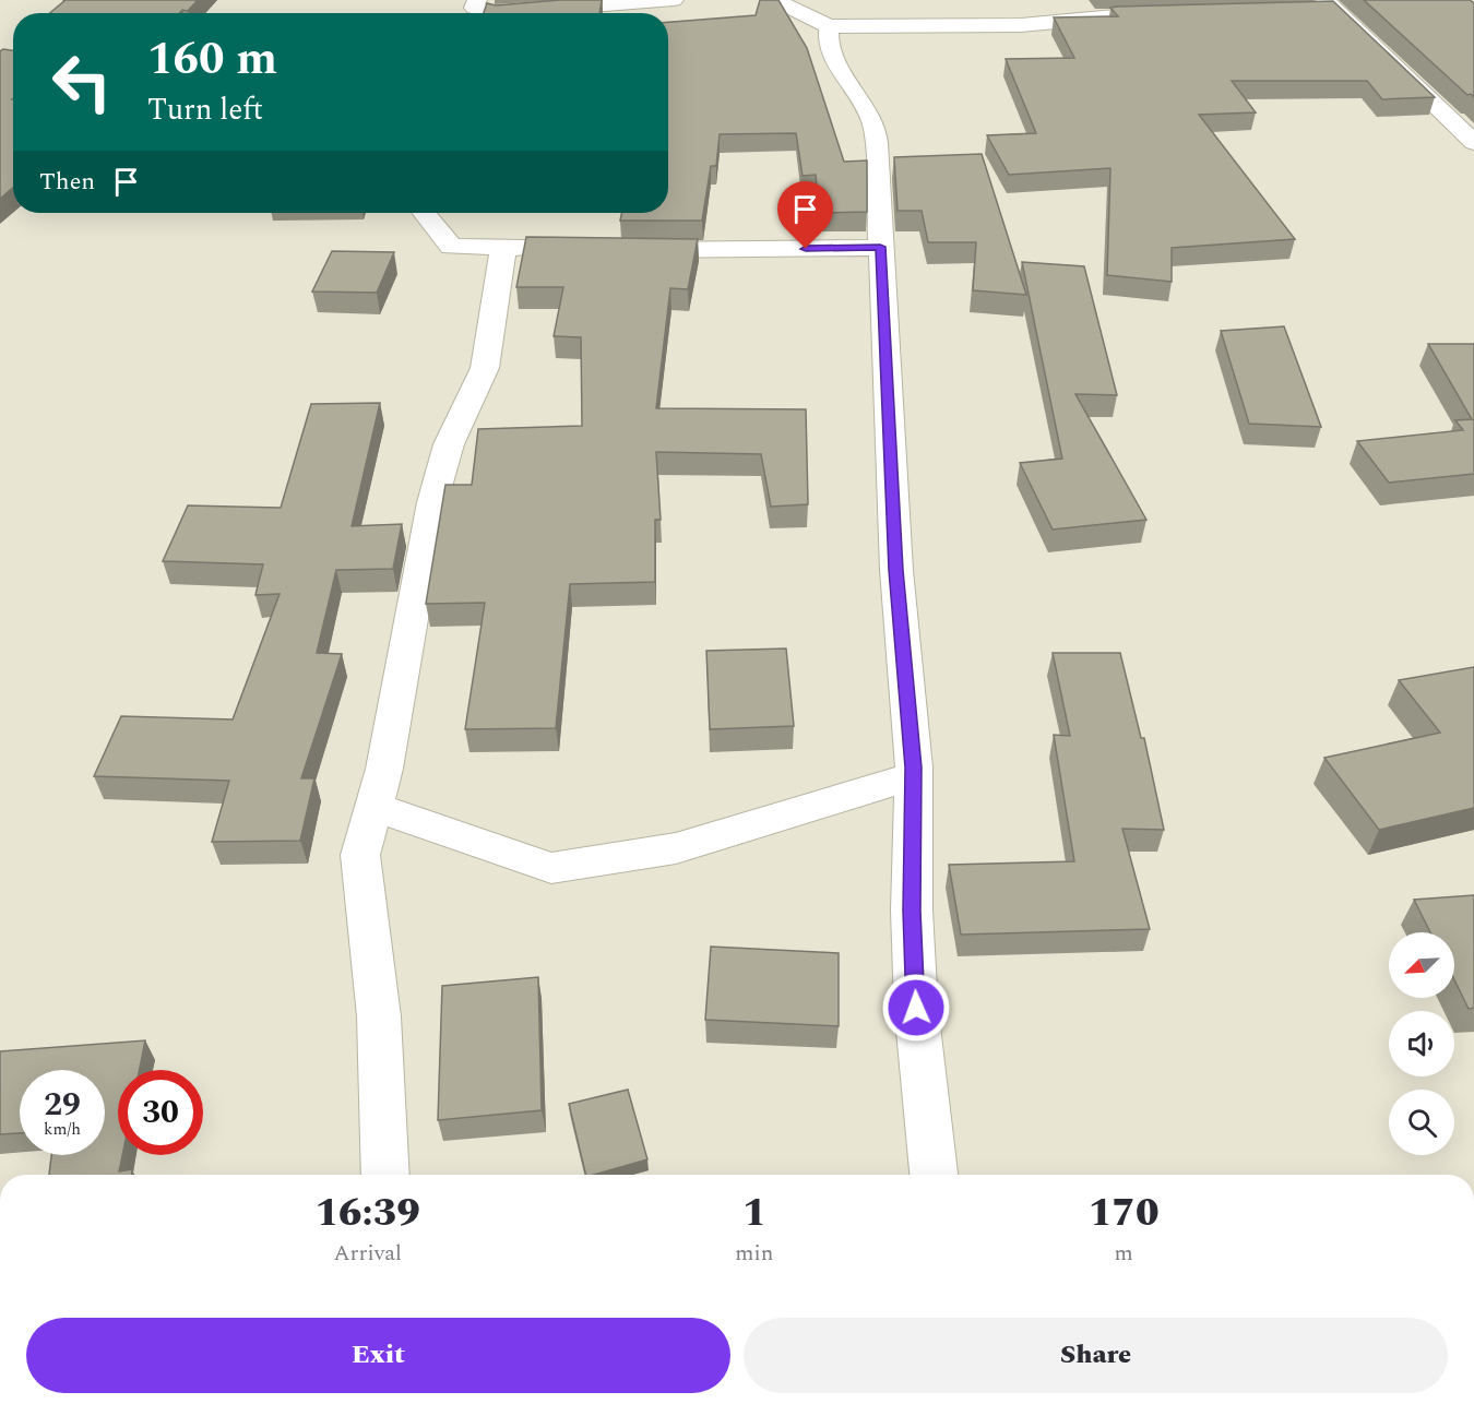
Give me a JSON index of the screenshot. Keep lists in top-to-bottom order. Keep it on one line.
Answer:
{"north":"bottom left","page":{"turn":["160 m","Turn left"],"then":"Then","speed":"29 km/h","limit":"30","eta":["16:39","Arrival","1","min","170","m"],"buttons":["Exit","Share"]}}
